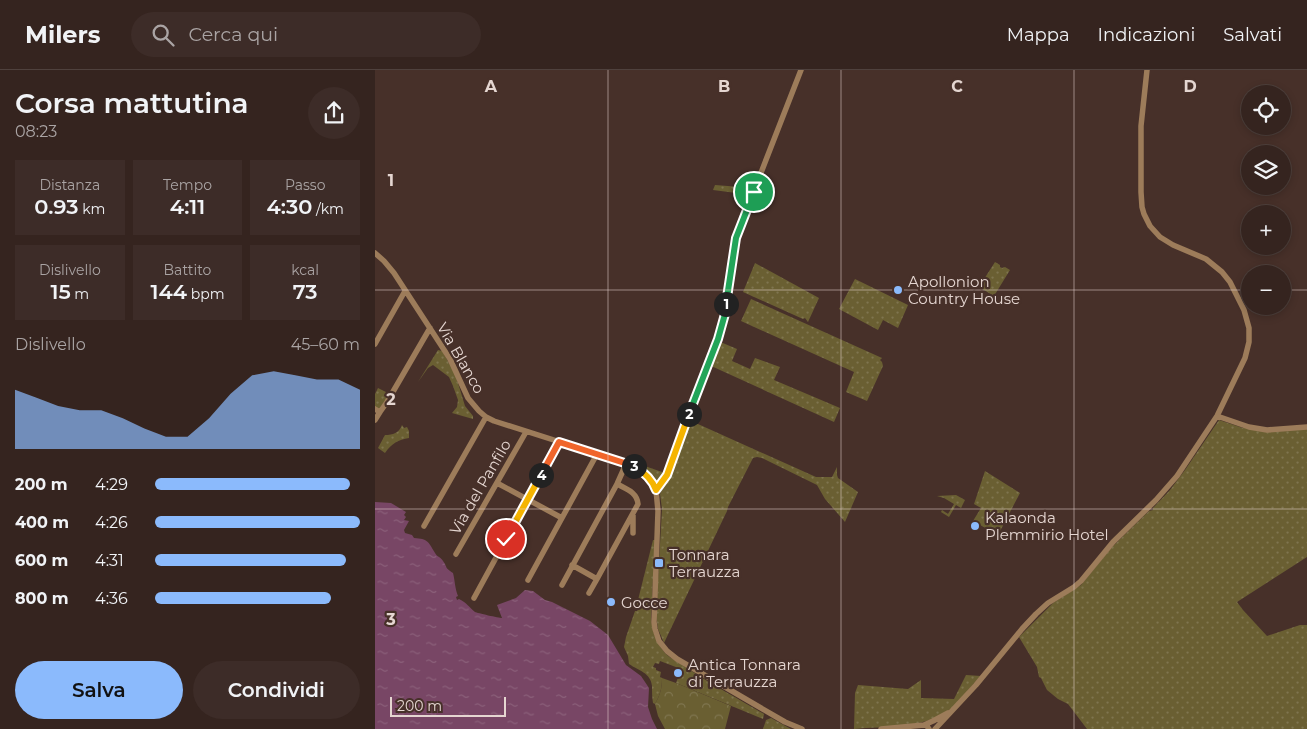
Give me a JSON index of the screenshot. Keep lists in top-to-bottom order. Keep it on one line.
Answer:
{"streets":{"street":["Via Blanco","Via del Panfilo"]},"crossings":[["Via Blanco","Via del Panfilo"]],"places":{"other":["Apollonion Country House","Kalaonda Plemmirio Hotel","Gocce","Antica Tonnara di Terrauzza"],"transit":["Tonnara Terrauzza"]},"scale_bar":"200 m","page":{"header":"Milers","search":"Cerca qui","nav":["Mappa","Indicazioni","Salvati"],"heading":["Corsa mattutina","08:23"],"map_buttons":["+","−"],"stats":[["Distanza","0.93 km"],["Tempo","4:11"],["Passo","4:30 /km"],["Dislivello","15 m"],["Battito","144 bpm"],["kcal","73"]],"pins":["1","2","3","4"],"chart":["Dislivello","45–60 m"],"list":[{"name":"200 m","note":"4:29"},{"name":"400 m","note":"4:26"},{"name":"600 m","note":"4:31"},{"name":"800 m","note":"4:36"}],"buttons":["Salva","Condividi"],"scale":"200 m"},"grid":{"columns":["A","B","C","D"],"rows":["1","2","3"]}}
